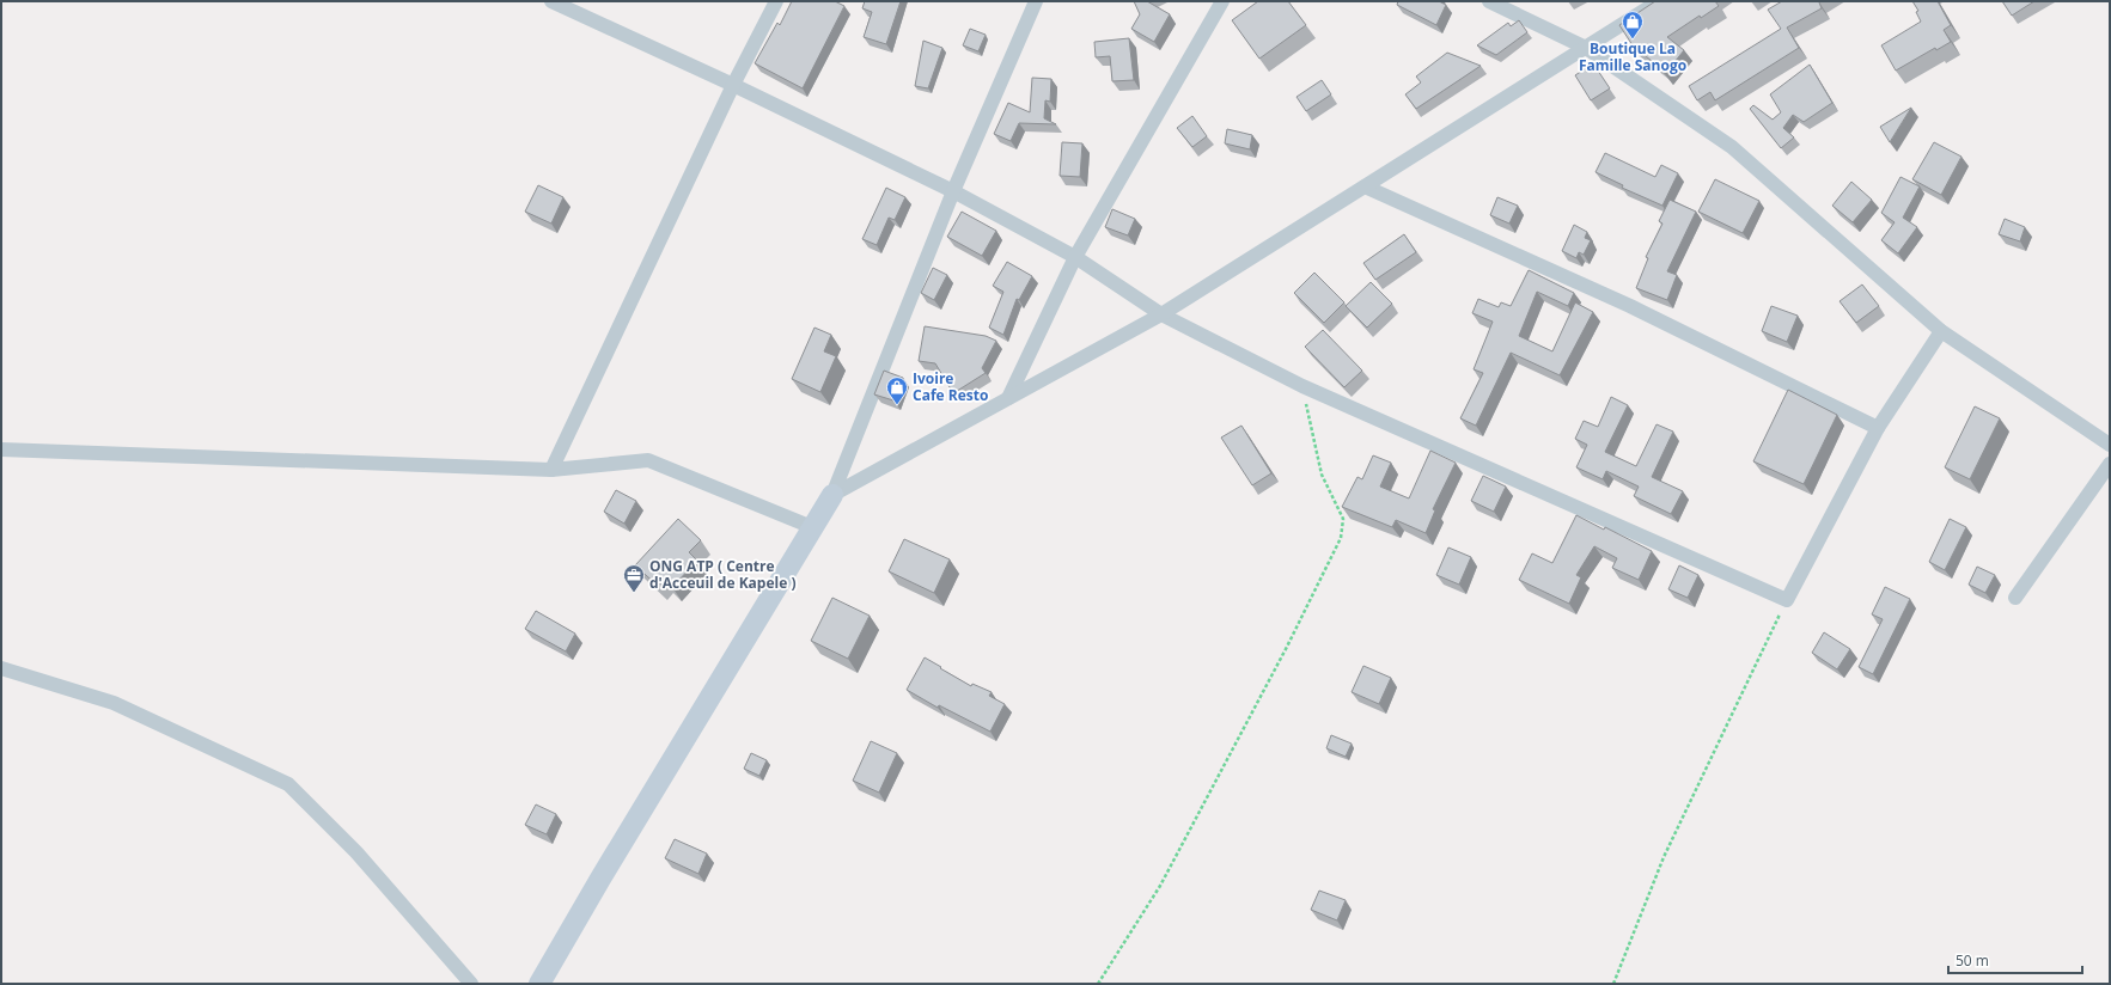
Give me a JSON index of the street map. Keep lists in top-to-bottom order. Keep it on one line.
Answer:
{"places":{"shop":["Boutique La Famille Sanogo","Ivoire Cafe Resto"],"office":["ONG ATP ( Centre d'Acceuil de Kapele )"]},"scale_bar":"50 m"}
